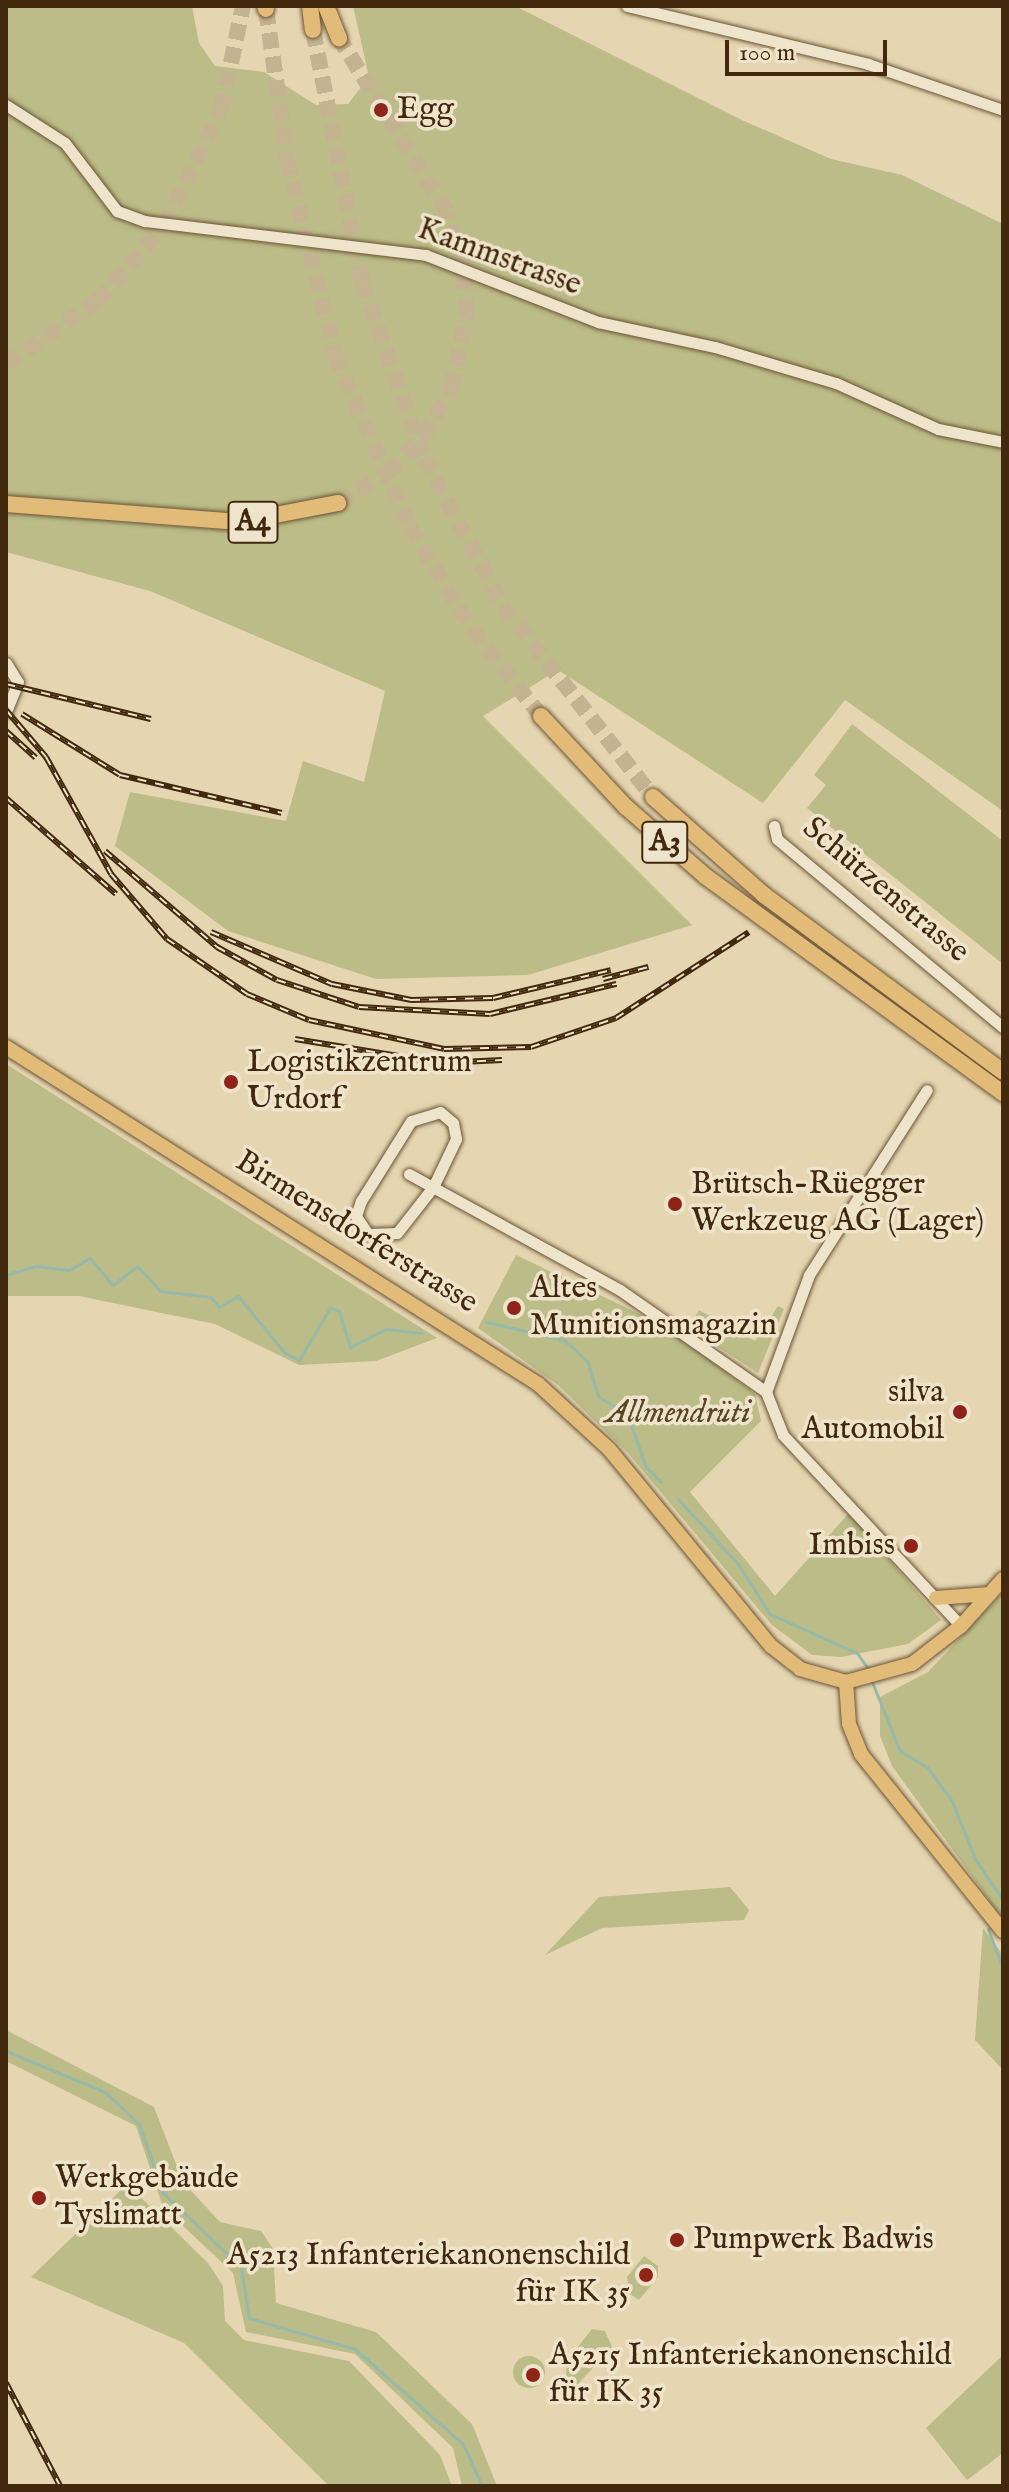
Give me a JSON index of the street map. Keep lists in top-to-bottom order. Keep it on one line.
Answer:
{"streets":{"highway":["A4","A3"],"main road":["Birmensdorferstrasse"],"street":["Kammstrasse","Schützenstrasse"]},"parks":["Allmendrüti"],"places":["Egg","Logistikzentrum Urdorf","Brütsch-Rüegger Werkzeug AG (Lager)","Altes Munitionsmagazin","silva Automobil","Imbiss","Werkgebäude Tyslimatt","Pumpwerk Badwis","A5213 Infanteriekanonenschild für IK 35","A5215 Infanteriekanonenschild für IK 35"],"scale_bar":"100 m"}
